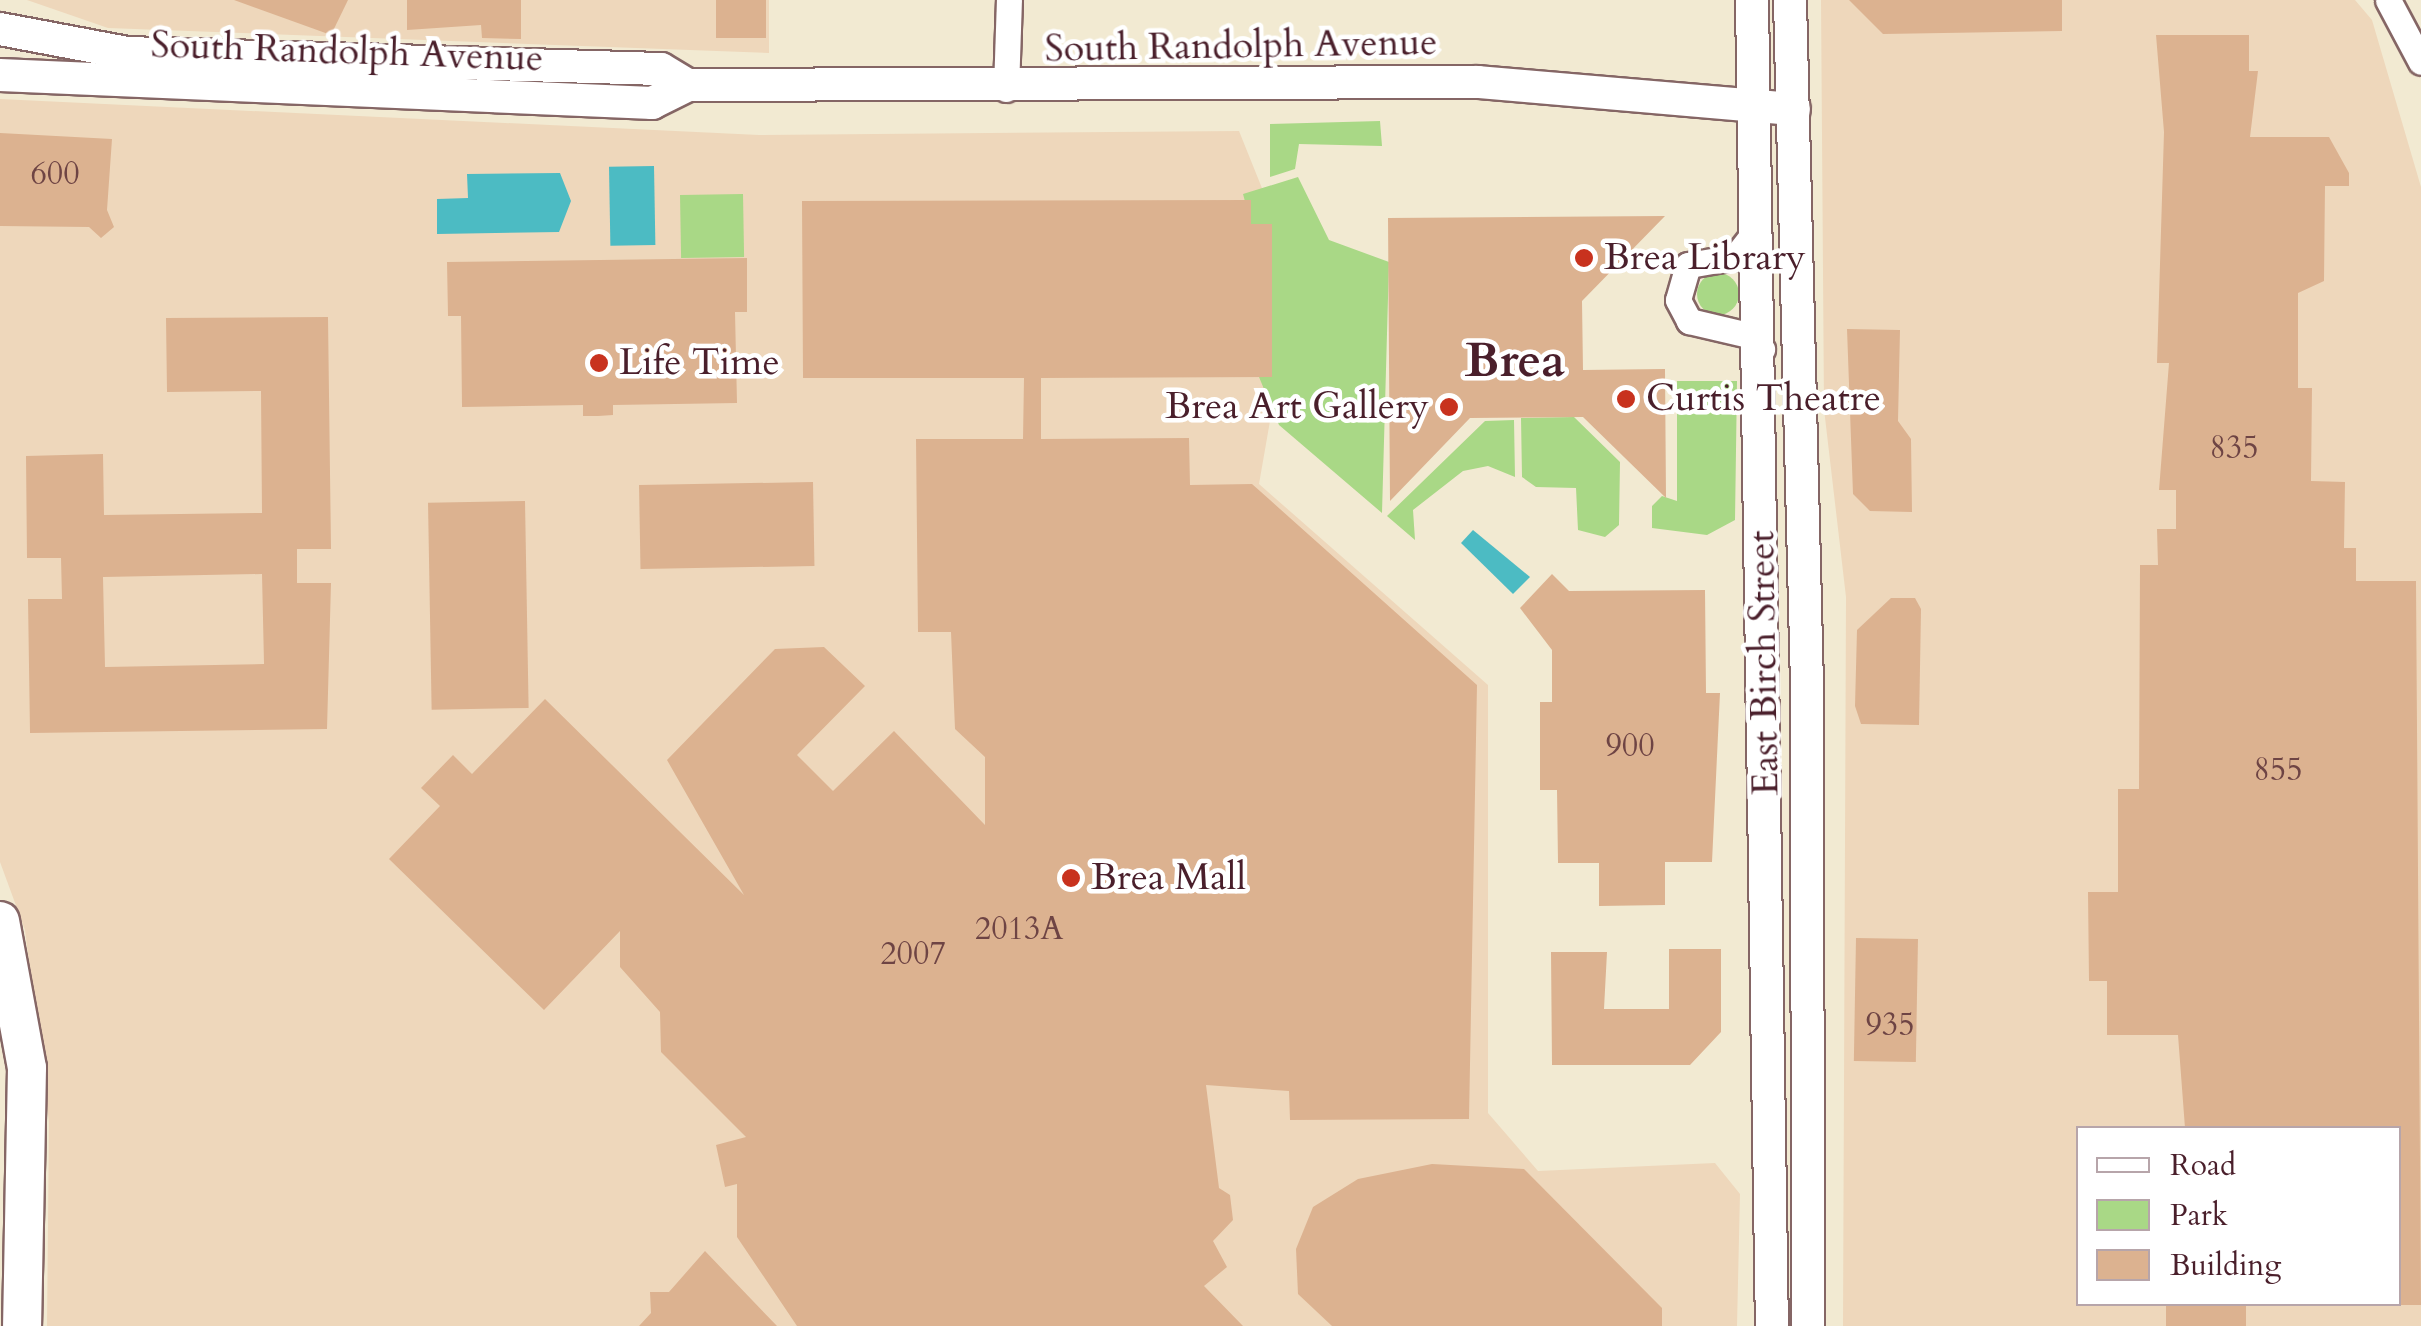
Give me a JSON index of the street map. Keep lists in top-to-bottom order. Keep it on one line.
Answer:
{"streets":{"street":["South Randolph Avenue","East Birch Street"]},"crossings":[["South Randolph Avenue","East Birch Street"]],"districts":["Brea"],"places":["Brea Library","Life Time","Curtis Theatre","Brea Art Gallery","Brea Mall"],"house_numbers":["600","835","900","855","2013A","2007","935"],"legend":["Road","Park","Building"]}
